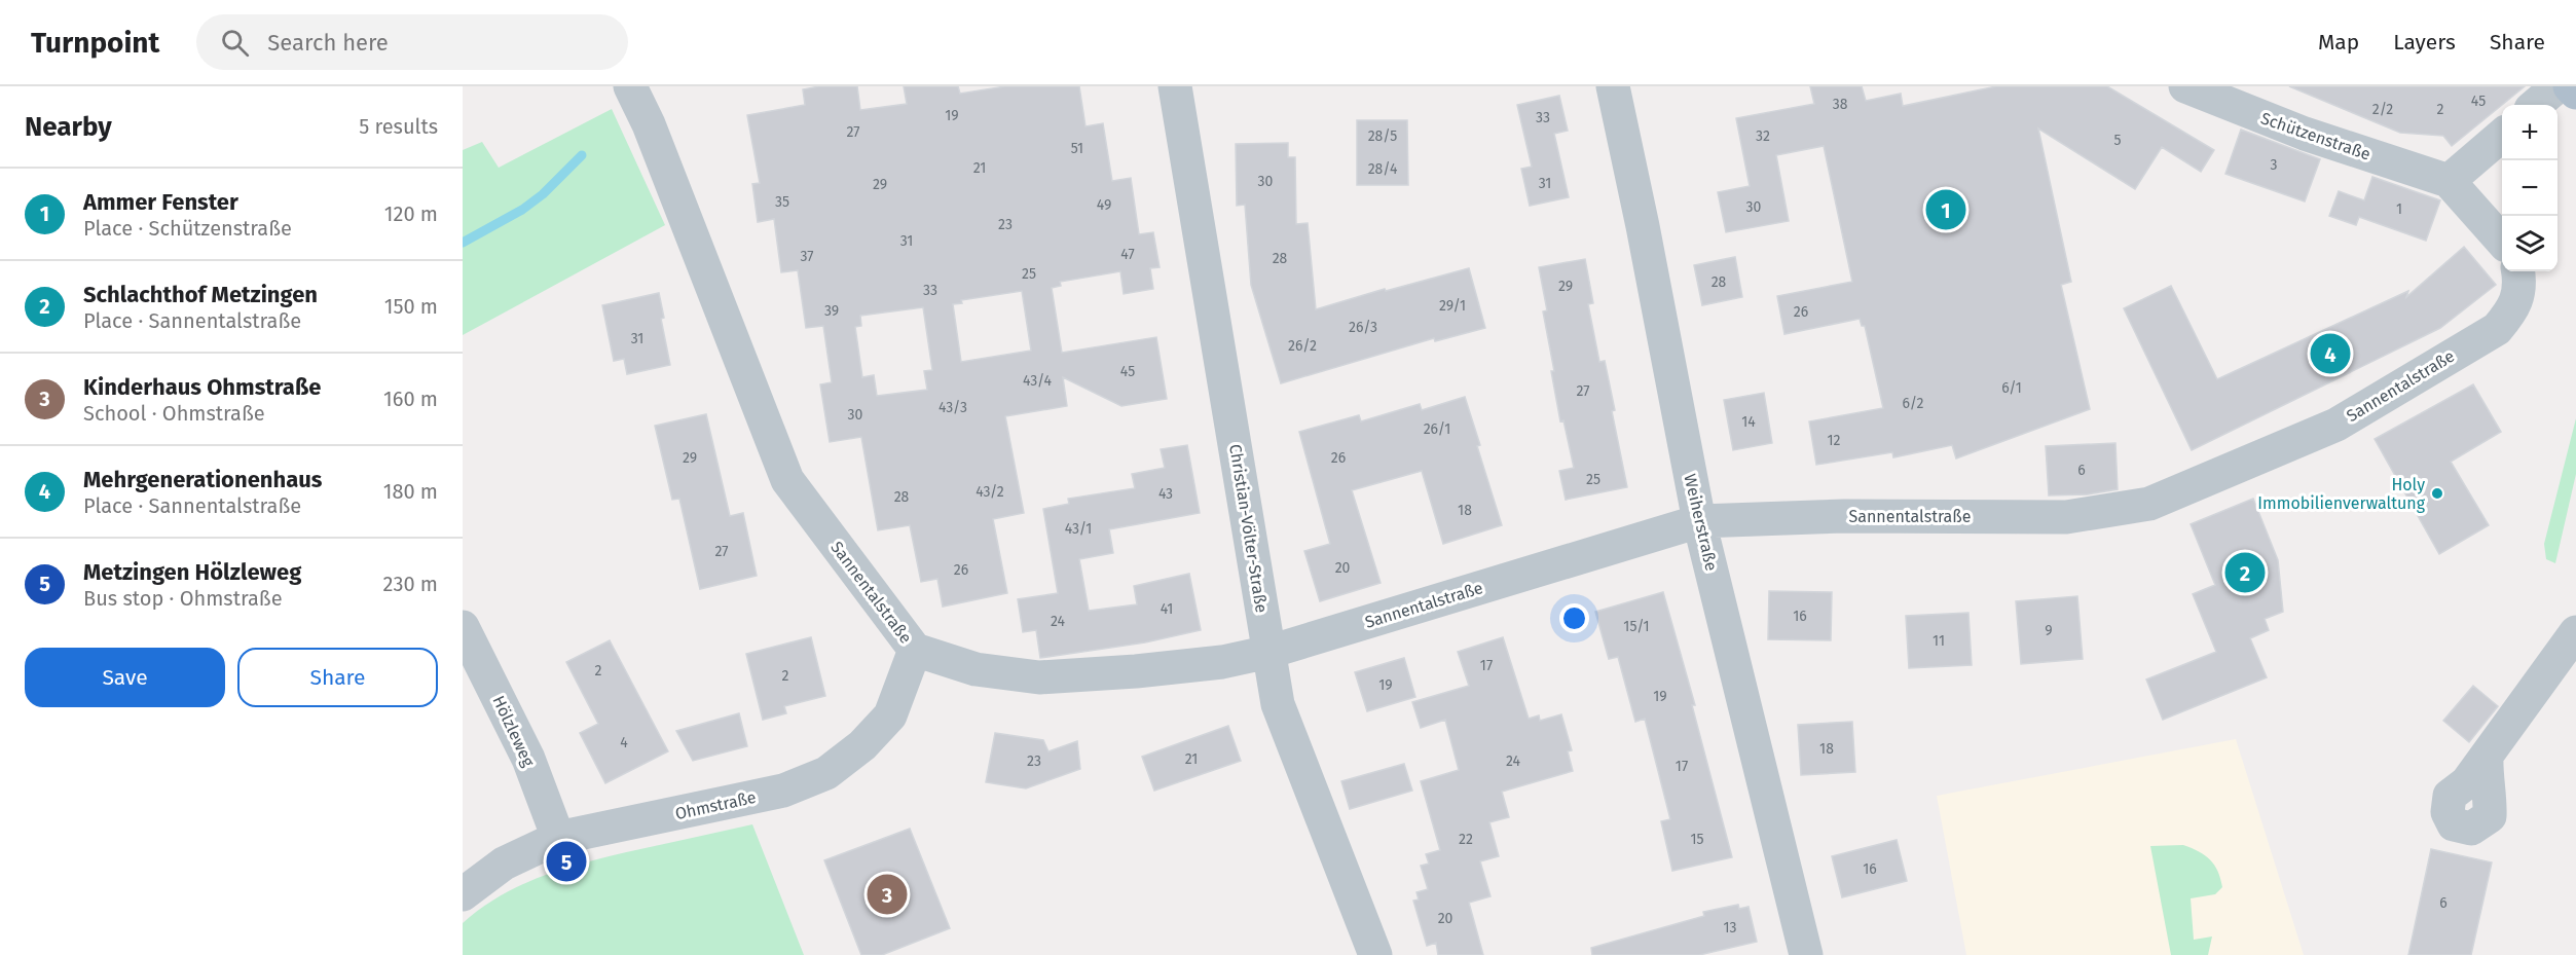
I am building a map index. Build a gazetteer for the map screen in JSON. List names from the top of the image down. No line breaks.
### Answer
{"streets":{"street":["Schützenstraße","Sannentalstraße","Weiherstraße","Christian-Völter-Straße","Hölzleweg","Ohmstraße"]},"crossings":[["Sannentalstraße","Weiherstraße"],["Sannentalstraße","Christian-Völter-Straße"],["Sannentalstraße","Ohmstraße"],["Hölzleweg","Ohmstraße"]],"places":["Holy Immobilienverwaltung"],"house_numbers":["45","38","2/2","2","19","33","27","28/5","32","5","51","3","21","28/4","30","31","29","35","49","30","1","23","31","47","37","28","25","28","29","33","29/1","39","26","26/3","31","26/2","45","43/4","6/1","27","6/2","43/3","30","14","26/1","12","29","26","6","25","43/2","43","28","18","43/1","27","20","26","41","16","24","15/1","9","11","17","2","2","19","19","4","18","21","23","24","17","22","15","16","6","20","13"],"page":{"header":"Turnpoint","search":"Search here","nav":["Map","Layers","Share"],"heading":["Nearby","5 results"],"map_buttons":["+","−"],"list":[{"mark":"1","name":"Ammer Fenster","note":"Place · Schützenstraße","value":"120 m"},{"mark":"2","name":"Schlachthof Metzingen","note":"Place · Sannentalstraße","value":"150 m"},{"mark":"3","name":"Kinderhaus Ohmstraße","note":"School · Ohmstraße","value":"160 m"},{"mark":"4","name":"Mehrgenerationenhaus","note":"Place · Sannentalstraße","value":"180 m"},{"mark":"5","name":"Metzingen Hölzleweg","note":"Bus stop · Ohmstraße","value":"230 m"}],"pins":["1","4","2","5","3"],"buttons":["Save","Share"]}}
